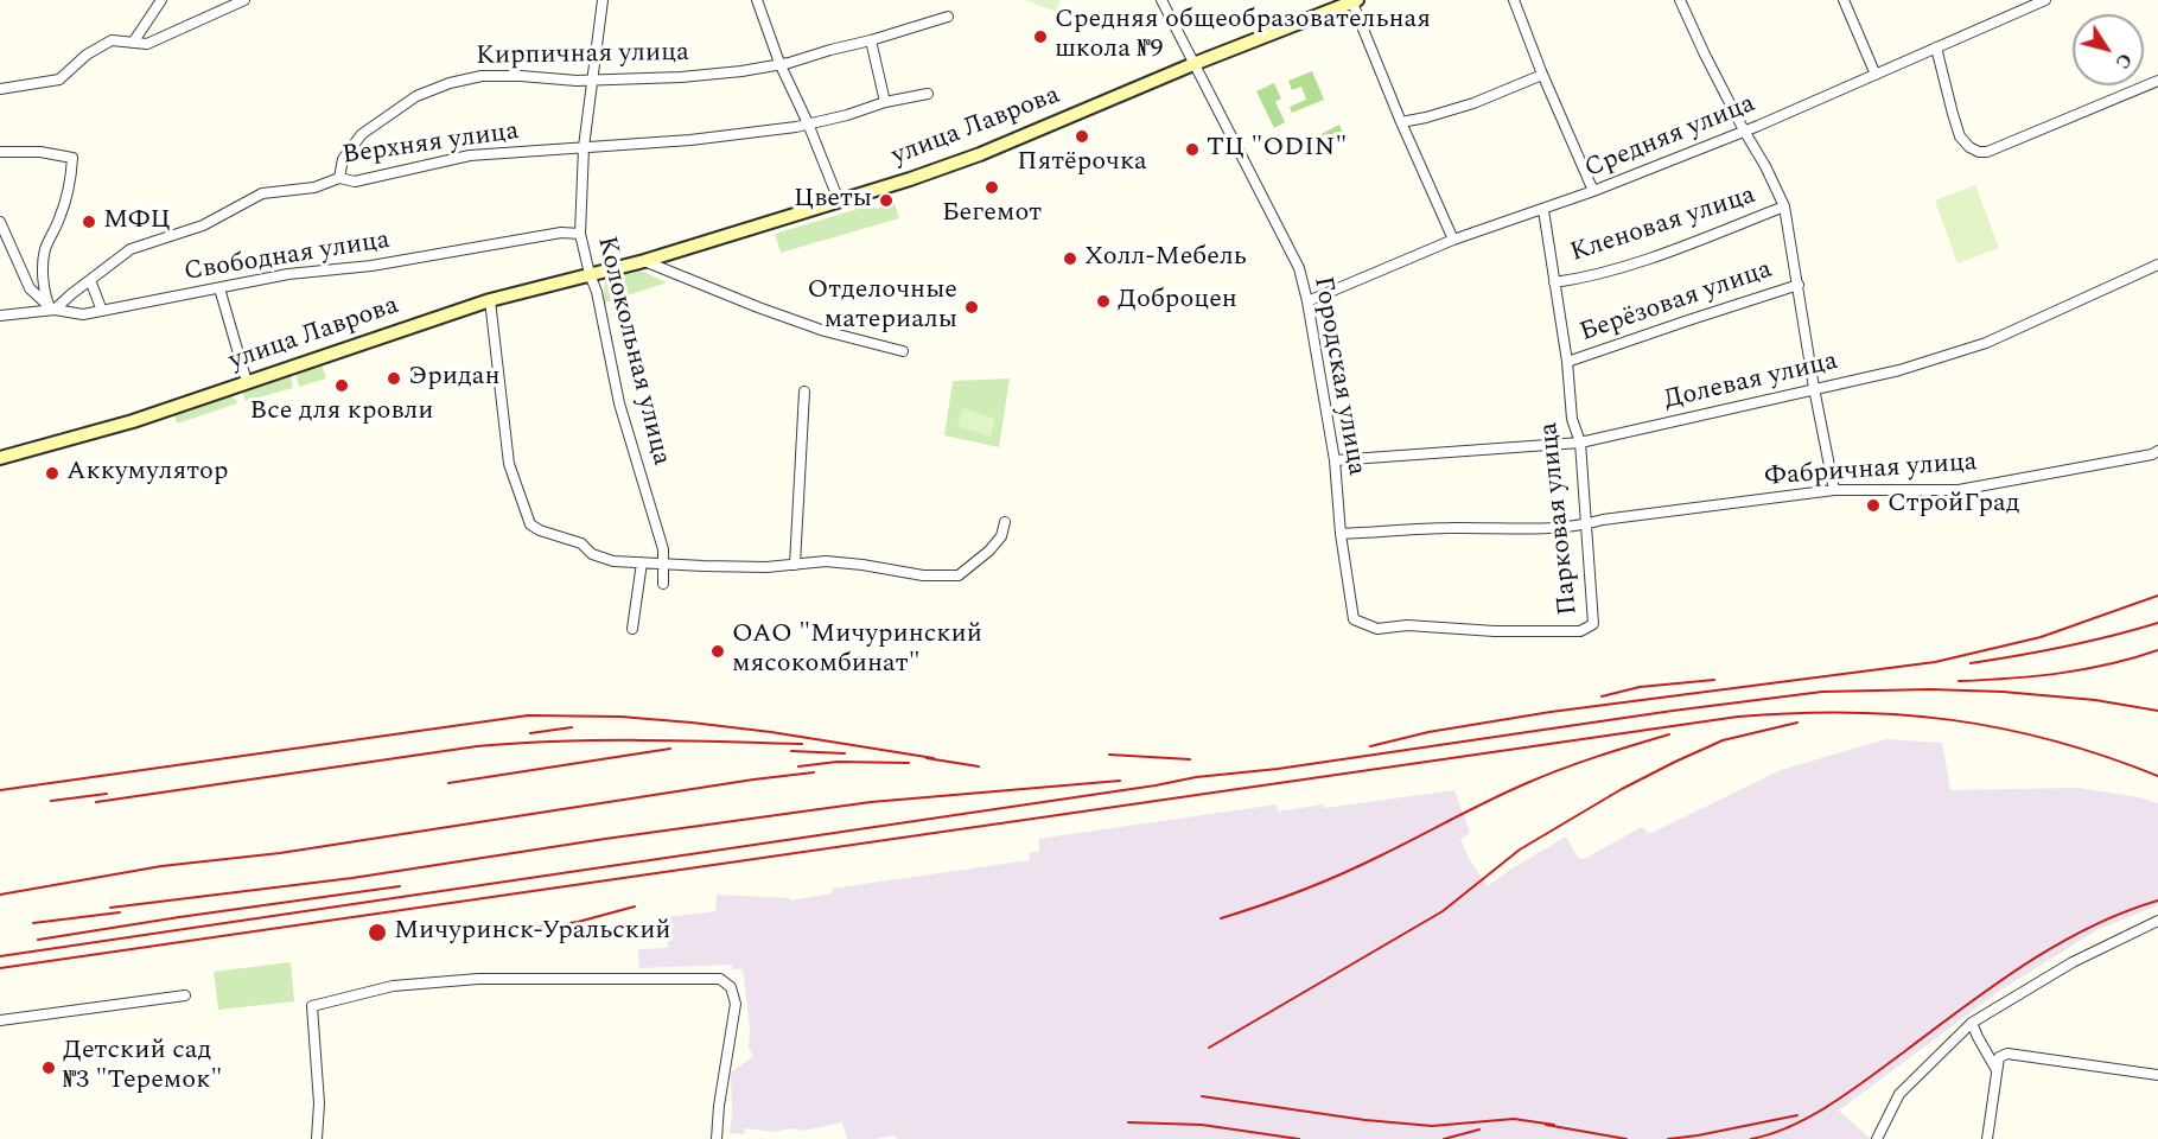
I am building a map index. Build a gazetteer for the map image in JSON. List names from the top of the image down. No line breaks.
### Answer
{"streets":{"main road":["улица Лаврова"],"street":["Кирпичная улица","Средняя улица","Верхняя улица","Кленовая улица","Свободная улица","Берёзовая улица","Колокольная улица","Городская улица","Долевая улица","Фабричная улица","Парковая улица"]},"crossings":[["Кирпичная улица","Верхняя улица"],["Кирпичная улица","Колокольная улица"],["улица Лаврова","Колокольная улица"],["улица Лаврова","Городская улица"],["Средняя улица","Городская улица"],["Средняя улица","Парковая улица"],["Верхняя улица","Свободная улица"],["Верхняя улица","Колокольная улица"],["Кленовая улица","Парковая улица"],["Свободная улица","Колокольная улица"],["Берёзовая улица","Парковая улица"],["Городская улица","Долевая улица"],["Городская улица","Фабричная улица"],["Городская улица","Парковая улица"],["Долевая улица","Парковая улица"],["Фабричная улица","Парковая улица"]],"places":["Средняя общеобразовательная школа №9","Пятёрочка","ТЦ \"ODIN\"","Бегемот","Цветы","МФЦ","Холл-Мебель","Доброцен","Отделочные материалы","Эридан","Все для кровли","Аккумулятор","СтройГрад","ОАО \"Мичуринский мясокомбинат\"","Мичуринск-Уральский","Детский сад №3 \"Теремок\""],"north":"bottom right"}
